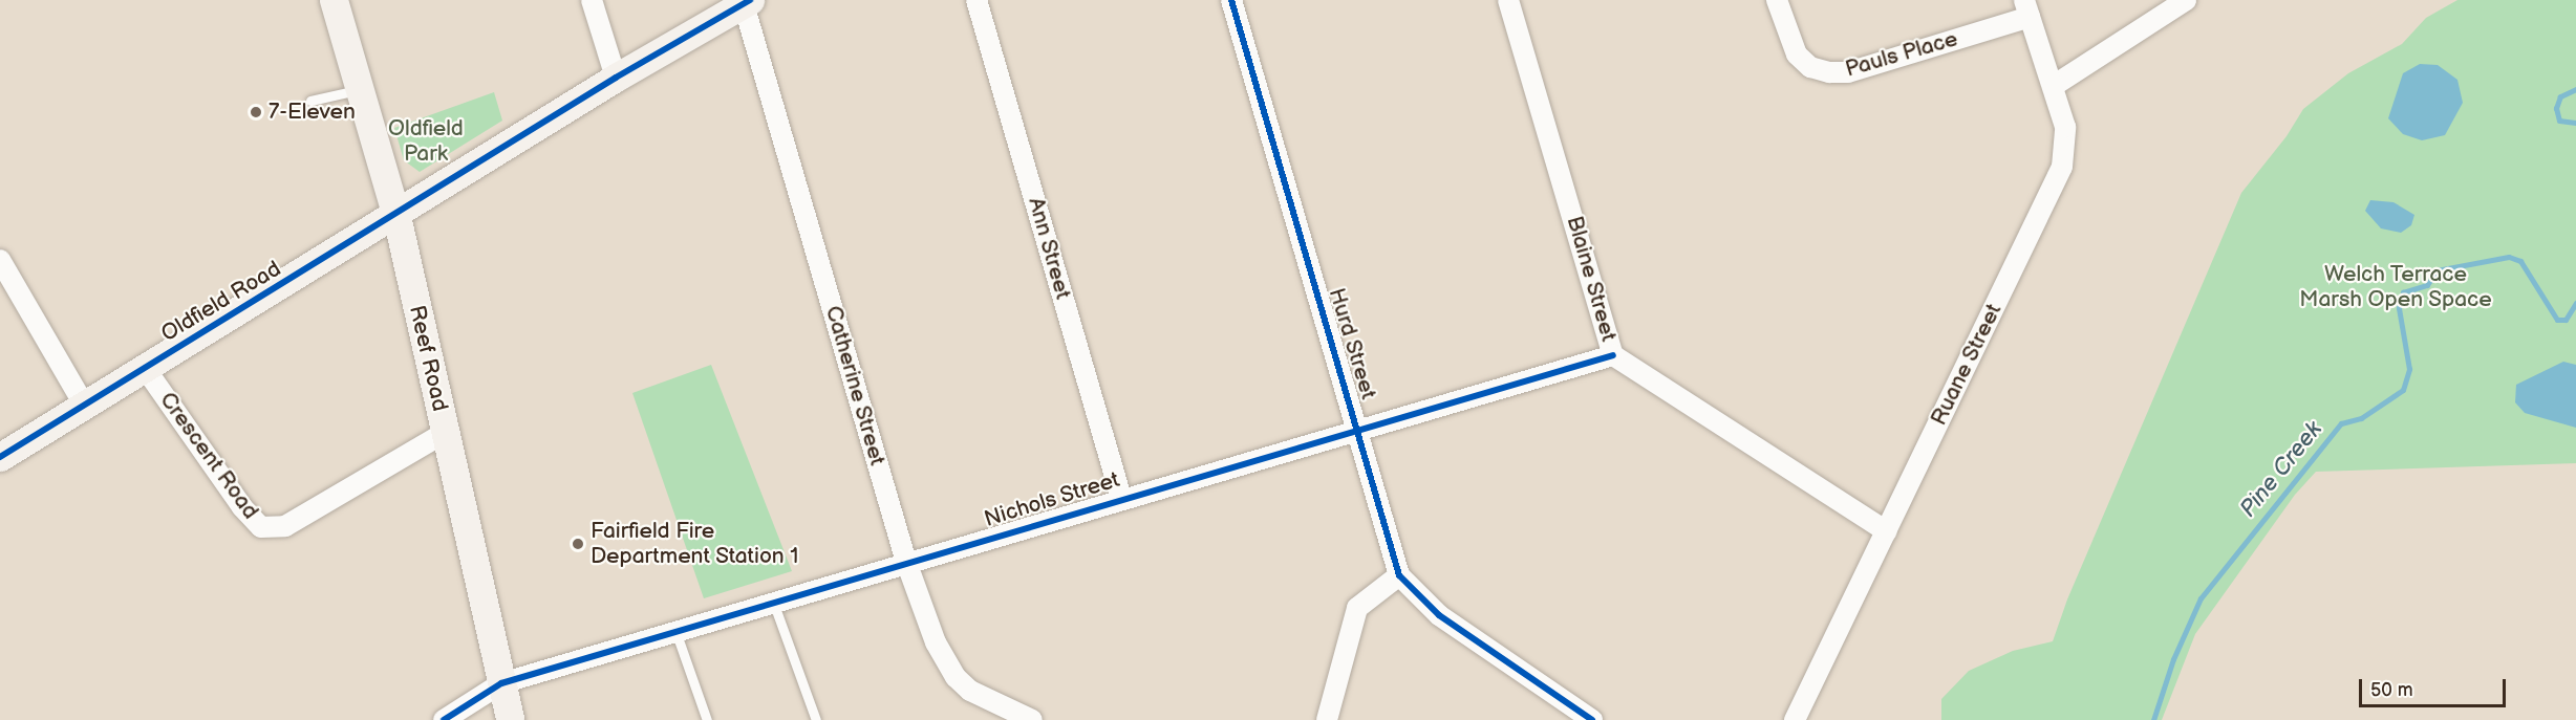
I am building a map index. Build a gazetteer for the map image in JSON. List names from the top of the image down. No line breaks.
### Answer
{"streets":{"street":["Pauls Place","Ann Street","Blaine Street","Oldfield Road","Hurd Street","Reef Road","Ruane Street","Catherine Street","Crescent Road","Nichols Street"]},"crossings":[["Pauls Place","Ruane Street"],["Ann Street","Nichols Street"],["Blaine Street","Ruane Street"],["Blaine Street","Nichols Street"],["Oldfield Road","Reef Road"],["Oldfield Road","Catherine Street"],["Oldfield Road","Crescent Road"],["Hurd Street","Nichols Street"],["Reef Road","Crescent Road"],["Reef Road","Nichols Street"],["Catherine Street","Nichols Street"]],"water":["Pine Creek"],"parks":["Oldfield Park","Welch Terrace Marsh Open Space"],"places":["7-Eleven","Fairfield Fire Department Station 1"],"scale_bar":"50 m"}
